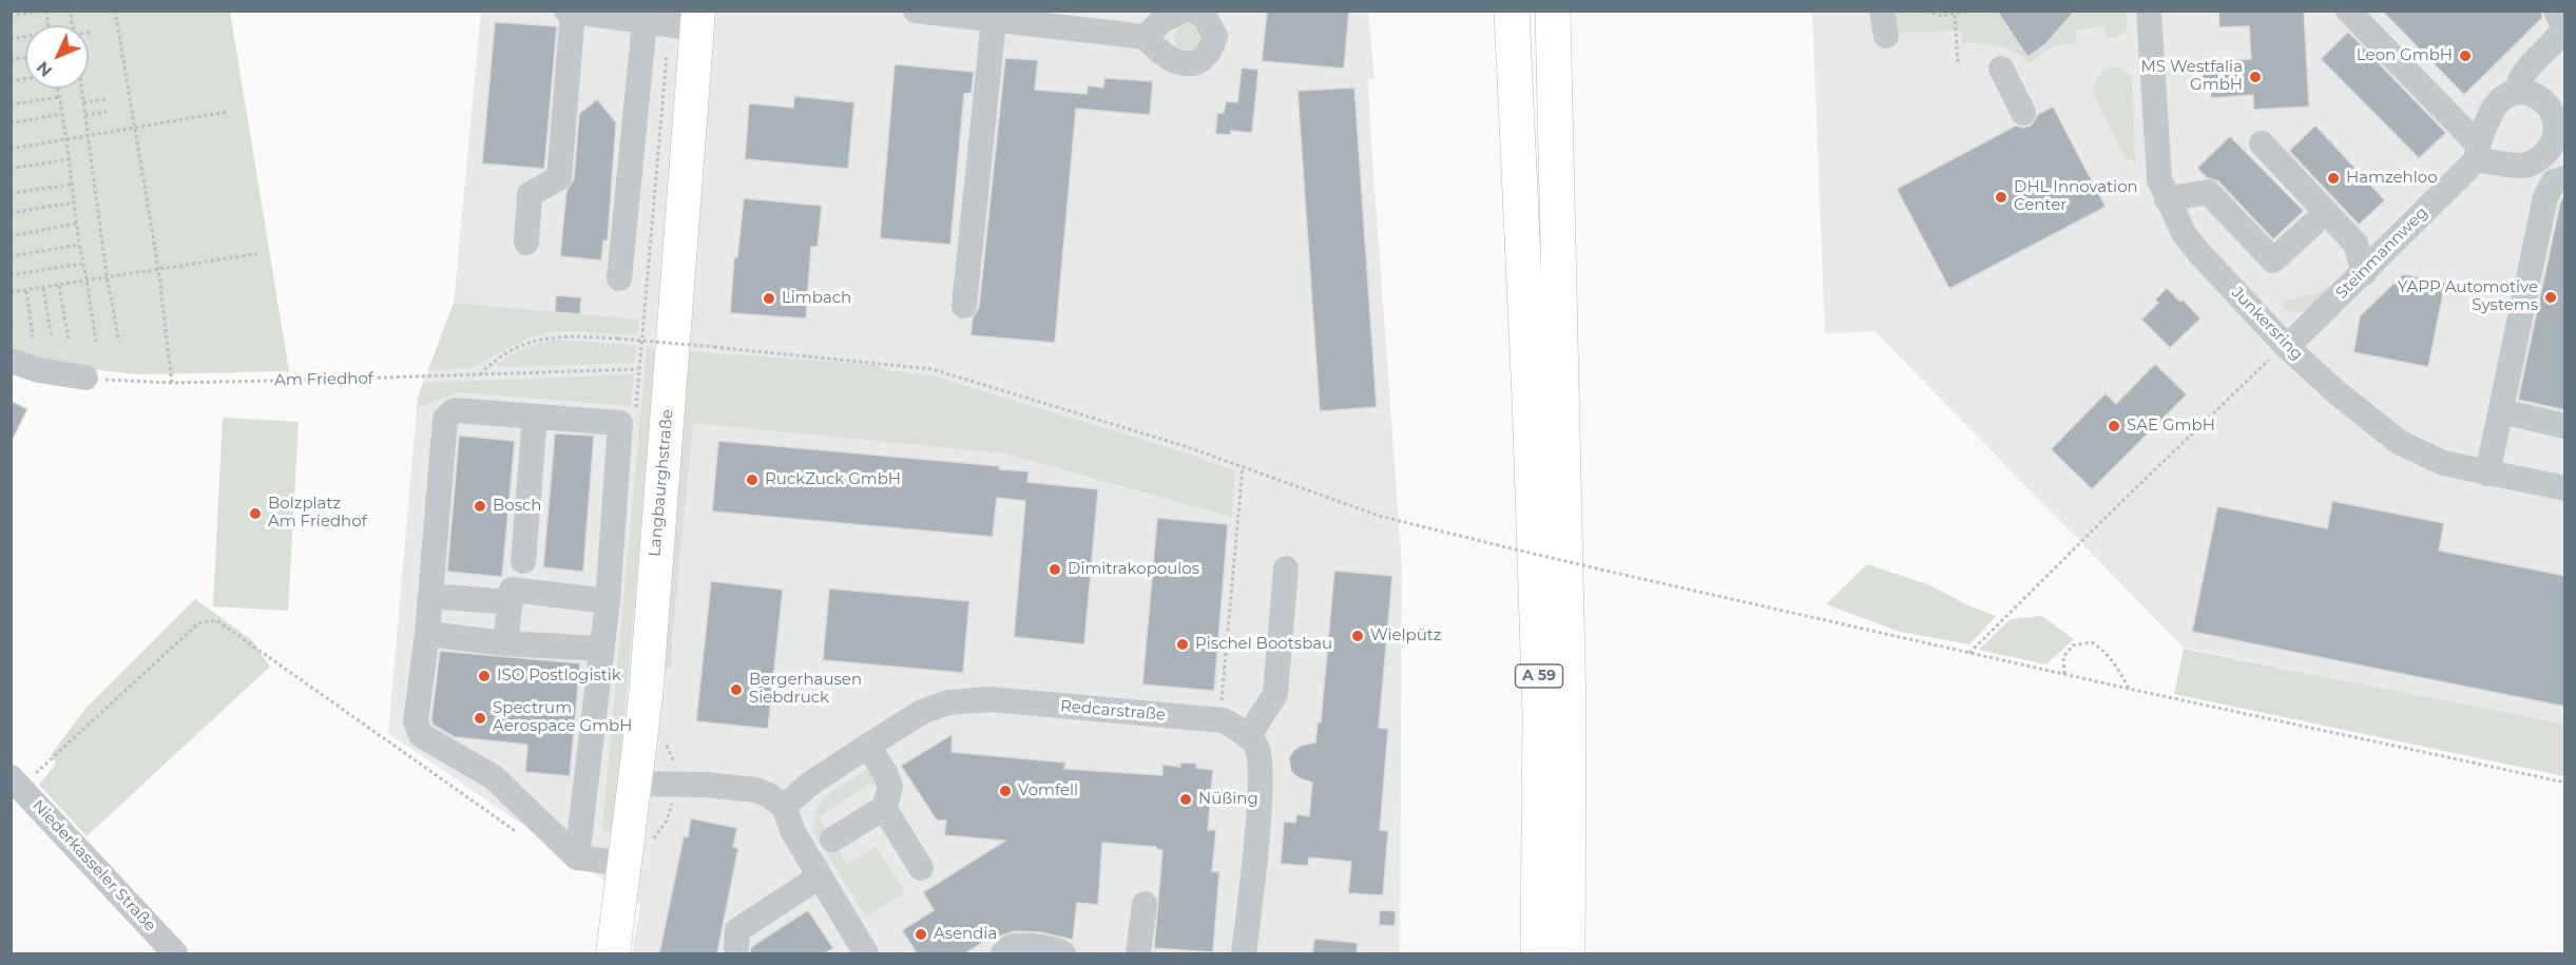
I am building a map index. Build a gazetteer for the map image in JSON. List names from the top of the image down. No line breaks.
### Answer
{"streets":{"highway":["A 59"],"main road":["Langbaurghstraße"],"street":["Steinmannweg","Junkersring","Redcarstraße","Niederkasseler Straße"],"path":["Am Friedhof"]},"crossings":[["Steinmannweg","Junkersring"],["Am Friedhof","Langbaurghstraße"]],"places":["Leon GmbH","MS Westfalia GmbH","Hamzehloo","DHL Innovation Center","YAPP Automotive Systems","Limbach","SAE GmbH","RuckZuck GmbH","Bosch","Bolzplatz Am Friedhof","Dimitrakopoulos","Wielpütz","Pischel Bootsbau","ISO Postlogistik","Bergerhausen Siebdruck","Spectrum Aerospace GmbH","Vomfell","Nüßing","Asendia"],"north":"bottom left"}
